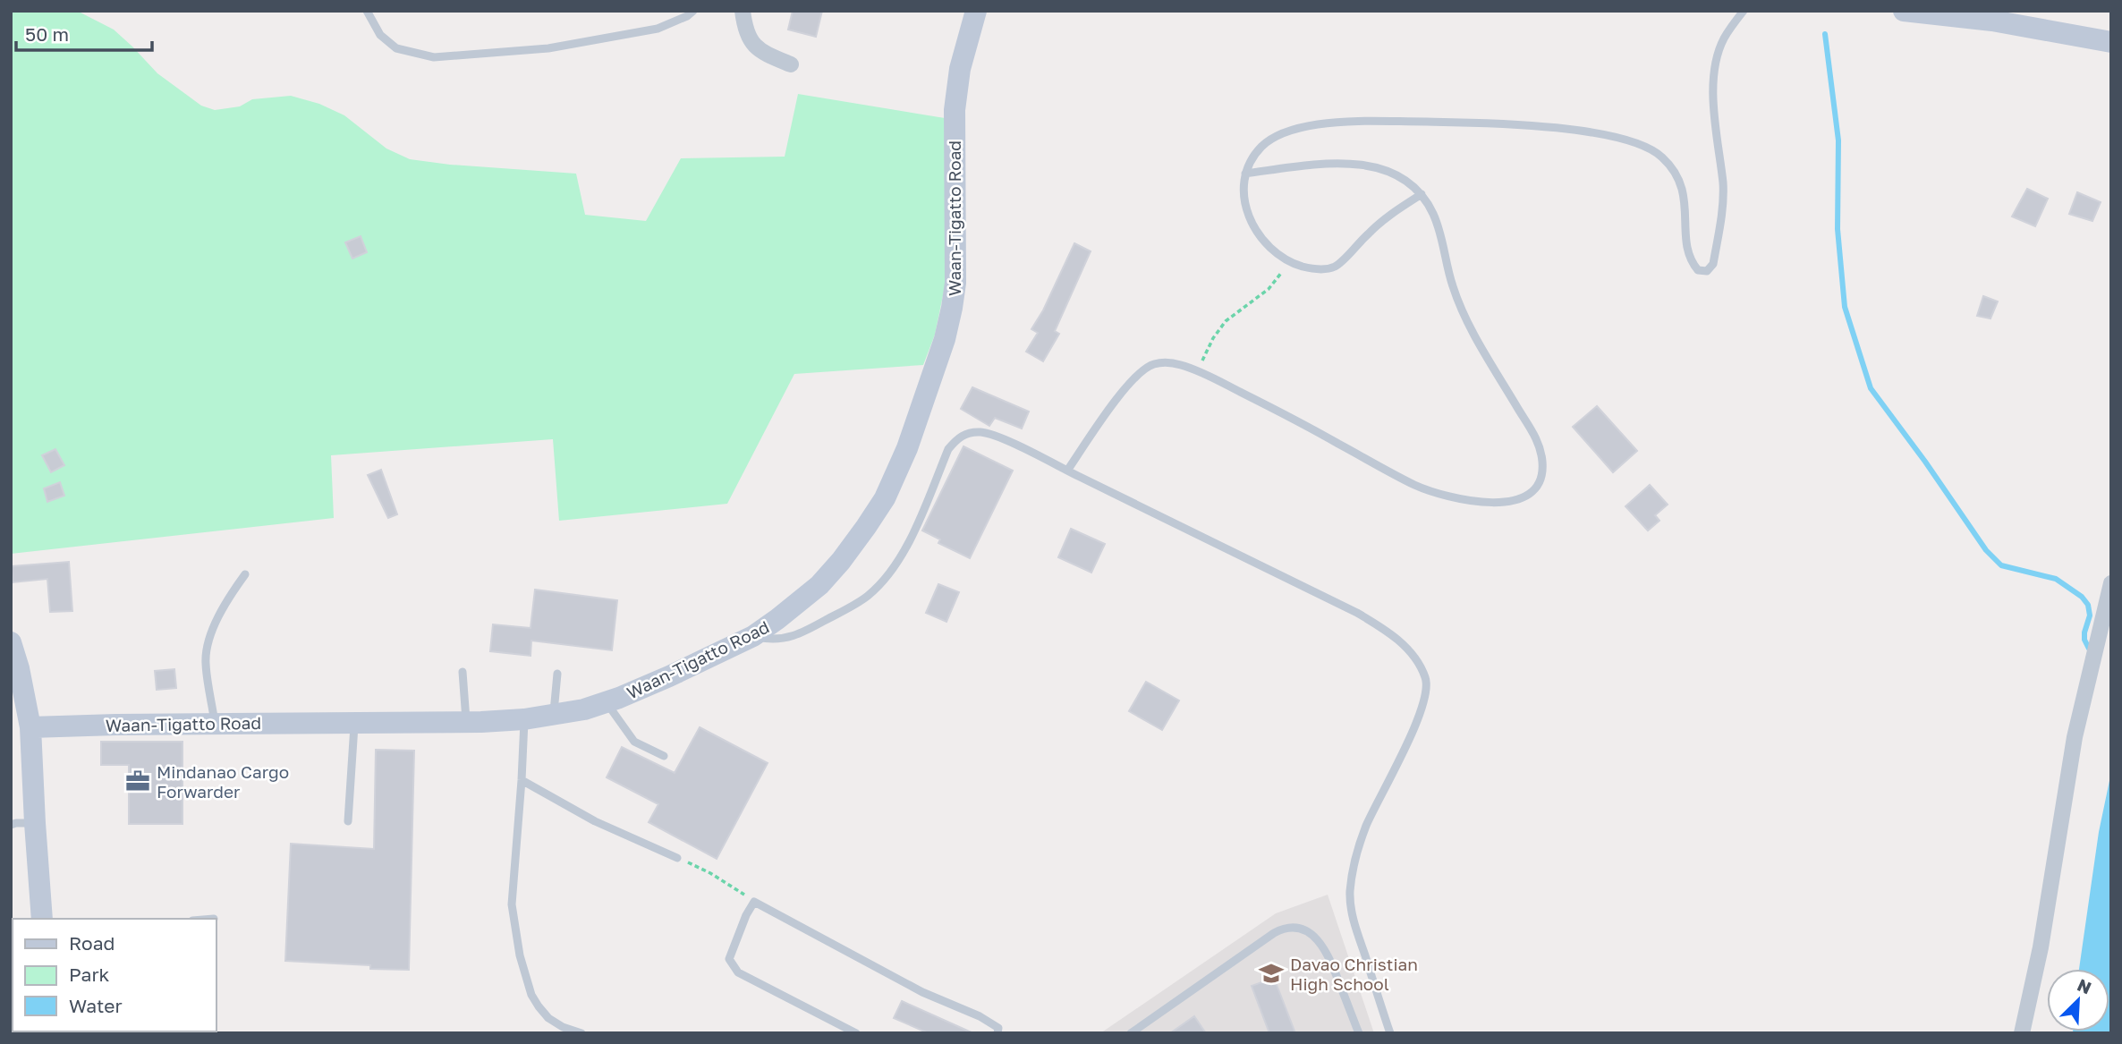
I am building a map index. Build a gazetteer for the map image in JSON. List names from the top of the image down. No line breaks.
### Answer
{"streets":{"street":["Waan-Tigatto Road"]},"places":{"office":["Mindanao Cargo Forwarder"],"school or university":["Davao Christian High School"]},"legend":["Road","Park","Water"],"scale_bar":"50 m","north":"top right"}
